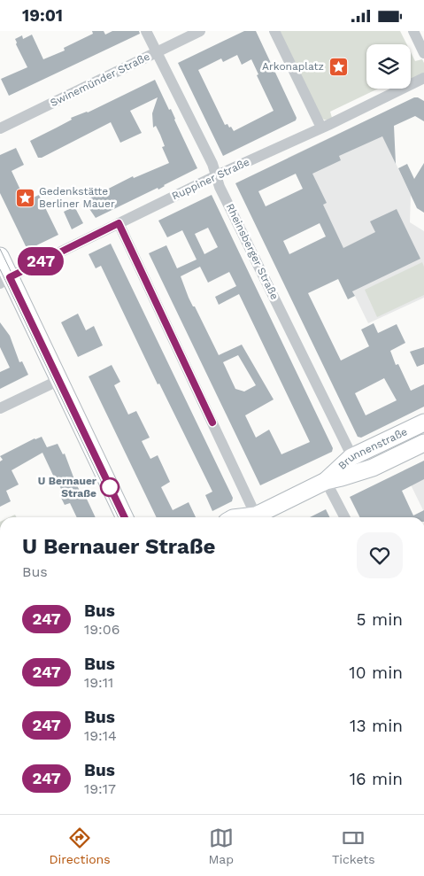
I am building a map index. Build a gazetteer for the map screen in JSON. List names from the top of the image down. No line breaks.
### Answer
{"streets":{"main road":["Brunnenstraße"],"street":["Swinemünder Straße","Ruppiner Straße","Rheinsberger Straße"]},"crossings":[["Swinemünder Straße","Rheinsberger Straße"],["Ruppiner Straße","Rheinsberger Straße"],["Rheinsberger Straße","Brunnenstraße"]],"places":{"place":["Arkonaplatz","Gedenkstätte Berliner Mauer"],"other":["U Bernauer Straße"]},"lines":["bus line 247"],"page":{"status":"19:01","on_map":"247","heading":["U Bernauer Straße","Bus"],"list":[{"mark":"247","name":"Bus","note":"19:06","value":"5 min"},{"mark":"247","name":"Bus","note":"19:11","value":"10 min"},{"mark":"247","name":"Bus","note":"19:14","value":"13 min"},{"mark":"247","name":"Bus","note":"19:17","value":"16 min"}],"tabs":["Directions","Map","Tickets"]}}
